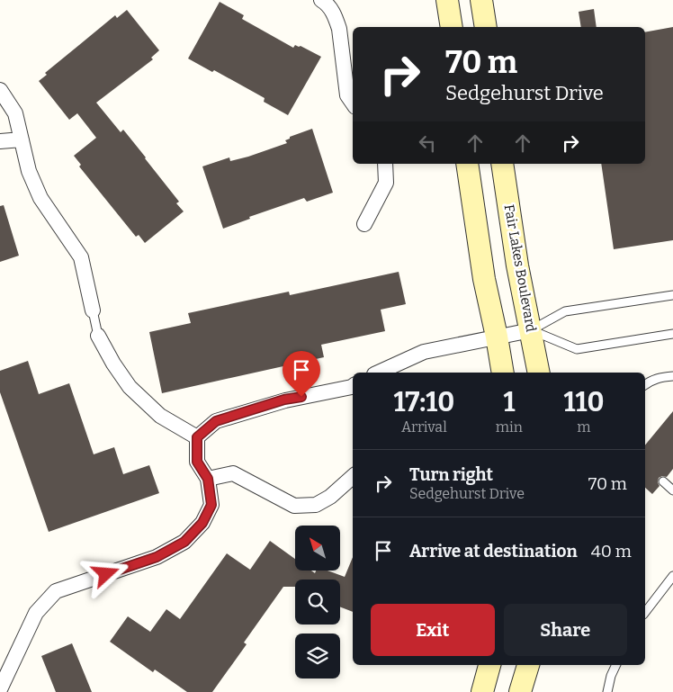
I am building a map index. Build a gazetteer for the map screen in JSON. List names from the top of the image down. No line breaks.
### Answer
{"streets":{"street":["Fair Lakes Boulevard"]},"north":"top left","page":{"turn":["70 m","Sedgehurst Drive"],"eta":["17:10","Arrival","1","min","110","m"],"list":[{"name":"Turn right","note":"Sedgehurst Drive","value":"70 m"},{"name":"Arrive at destination","value":"40 m"}],"buttons":["Exit","Share"]}}
